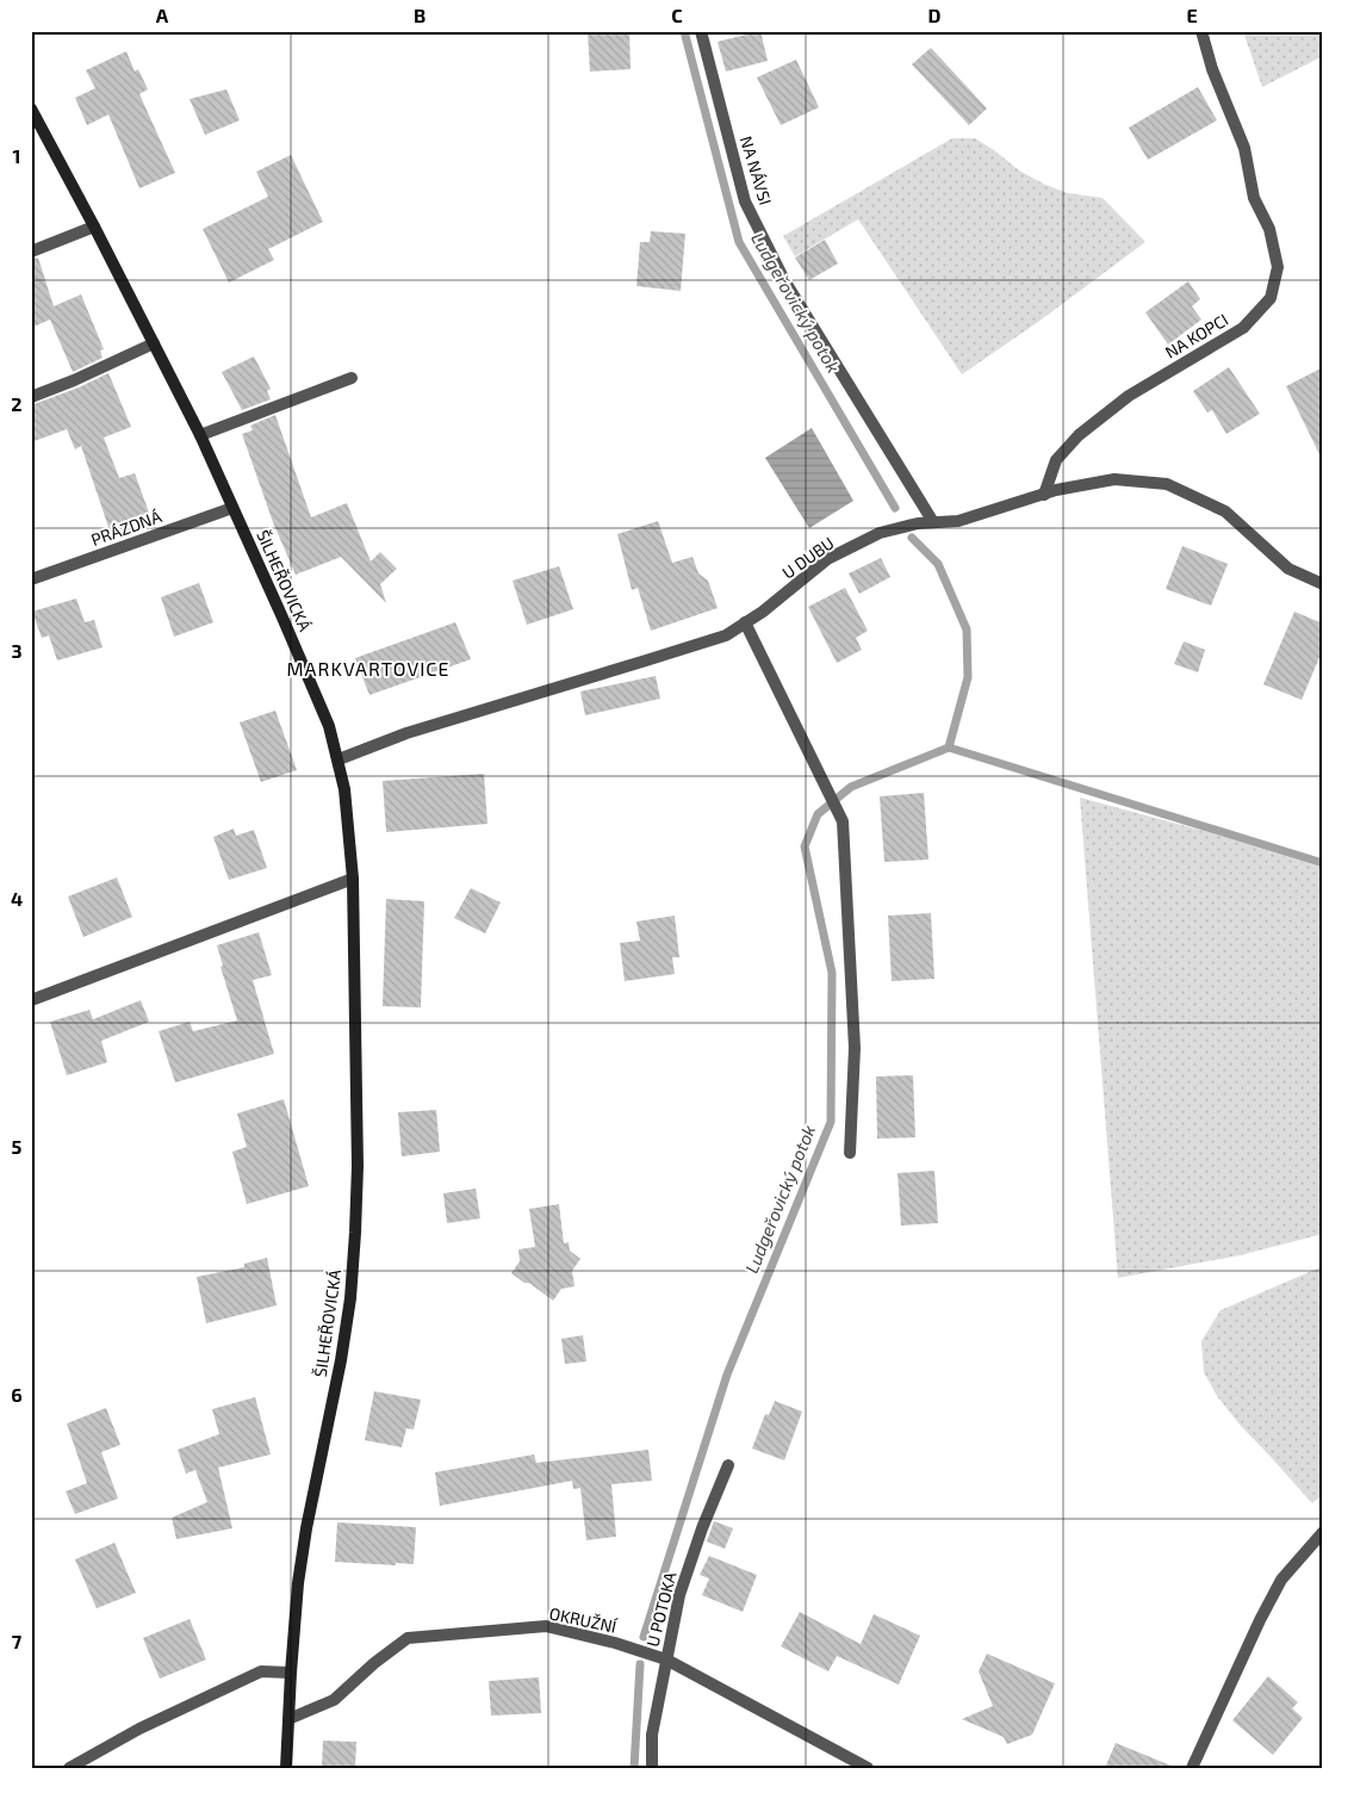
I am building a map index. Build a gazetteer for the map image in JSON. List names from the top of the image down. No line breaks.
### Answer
{"streets":{"street":["NA NÁVSI","NA KOPCI","PRÁZDNÁ","U DUBU","ŠILHEŘOVICKÁ","U POTOKA","OKRUŽNÍ"]},"crossings":[["NA NÁVSI","U DUBU"],["NA KOPCI","U DUBU"],["PRÁZDNÁ","ŠILHEŘOVICKÁ"],["U DUBU","ŠILHEŘOVICKÁ"],["ŠILHEŘOVICKÁ","OKRUŽNÍ"],["U POTOKA","OKRUŽNÍ"]],"districts":["MARKVARTOVICE"],"water":["Ludgeřovický potok"],"grid":{"columns":["A","B","C","D","E"],"rows":["1","2","3","4","5","6","7"]}}
